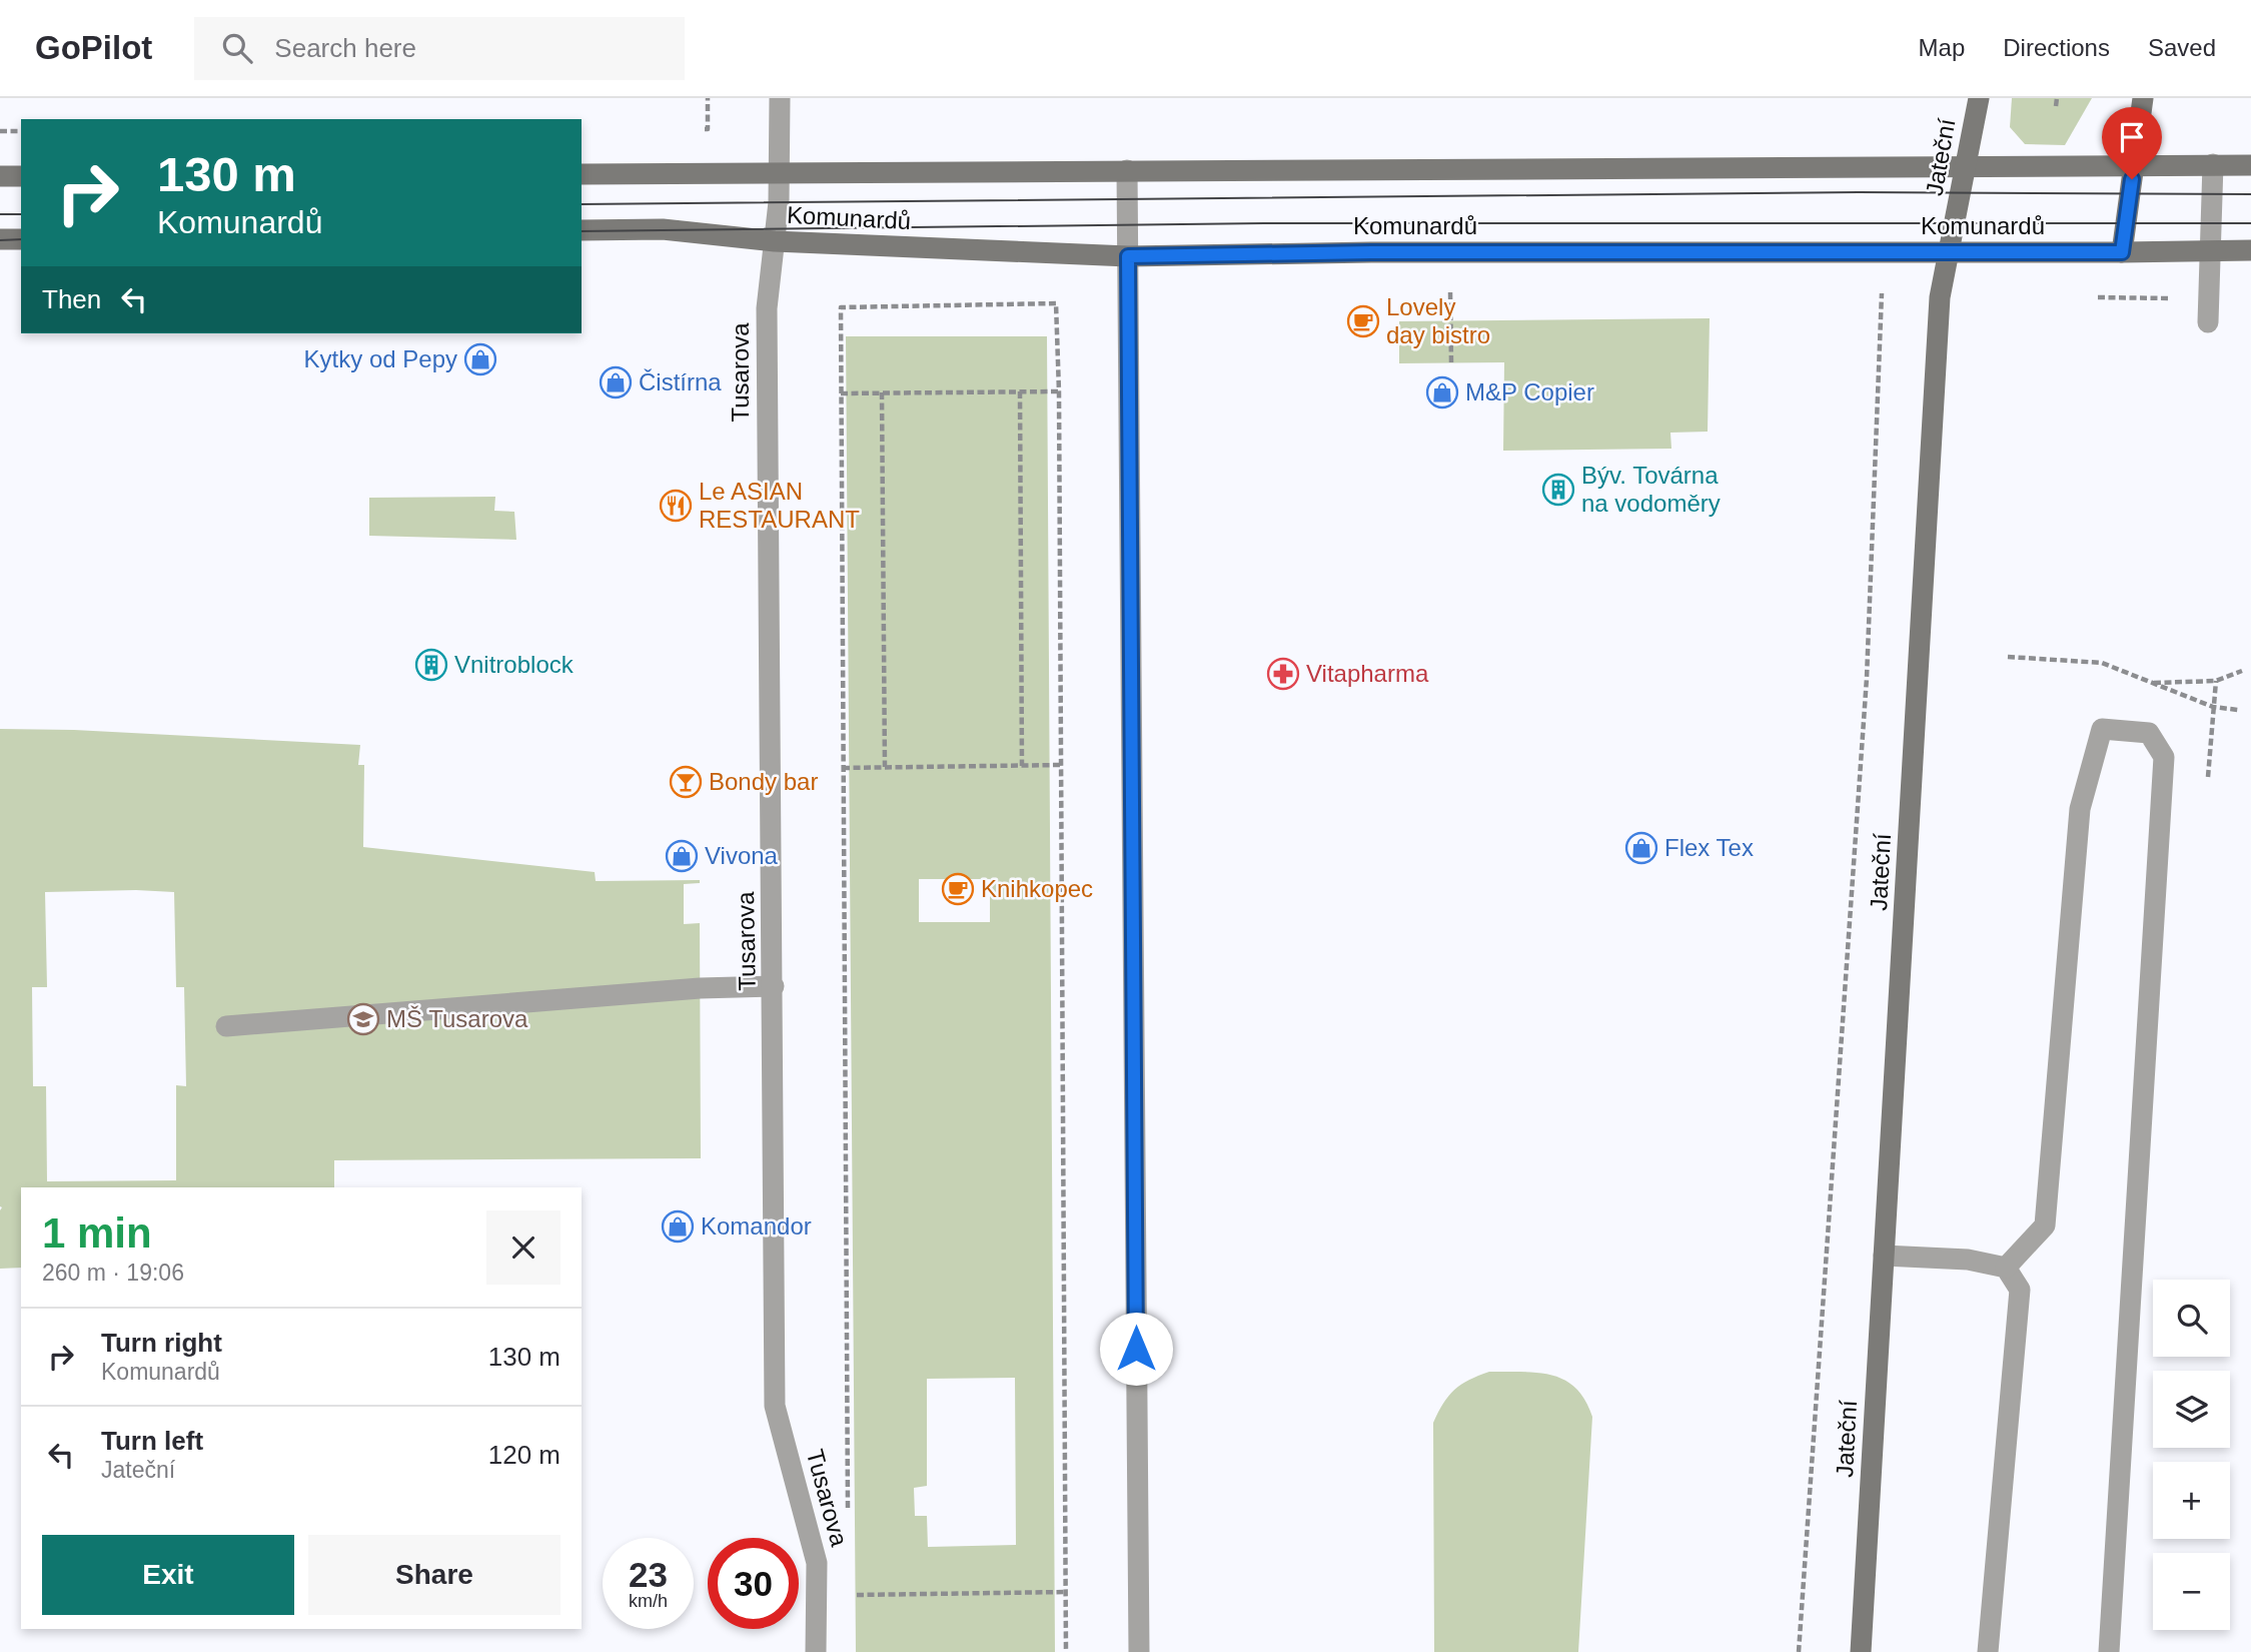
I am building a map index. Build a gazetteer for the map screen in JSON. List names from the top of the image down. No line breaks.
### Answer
{"streets":{"street":["Jateční","Komunardů","Tusarova"]},"crossings":[["Jateční","Komunardů"],["Komunardů","Tusarova"]],"places":{"cafe":["Lovely day bistro","Knihkopec"],"shop":["Kytky od Pepy","Čistírna","M&P Copier","Flex Tex","Vivona","Komandor"],"building":["Býv. Továrna na vodoměry","Vnitroblock"],"restaurant":["Le ASIAN RESTAURANT"],"pharmacy":["Vitapharma"],"bar":["Bondy bar"],"school or university":["MŠ Tusarova"]},"page":{"header":"GoPilot","search":"Search here","nav":["Map","Directions","Saved"],"turn":["130 m","Komunardů"],"then":"Then","heading":["1 min","260 m · 19:06"],"map_buttons":["+","−"],"list":[{"name":"Turn right","note":"Komunardů","value":"130 m"},{"name":"Turn left","note":"Jateční","value":"120 m"}],"buttons":["Exit","Share"],"speed":"23 km/h","limit":"30"}}
